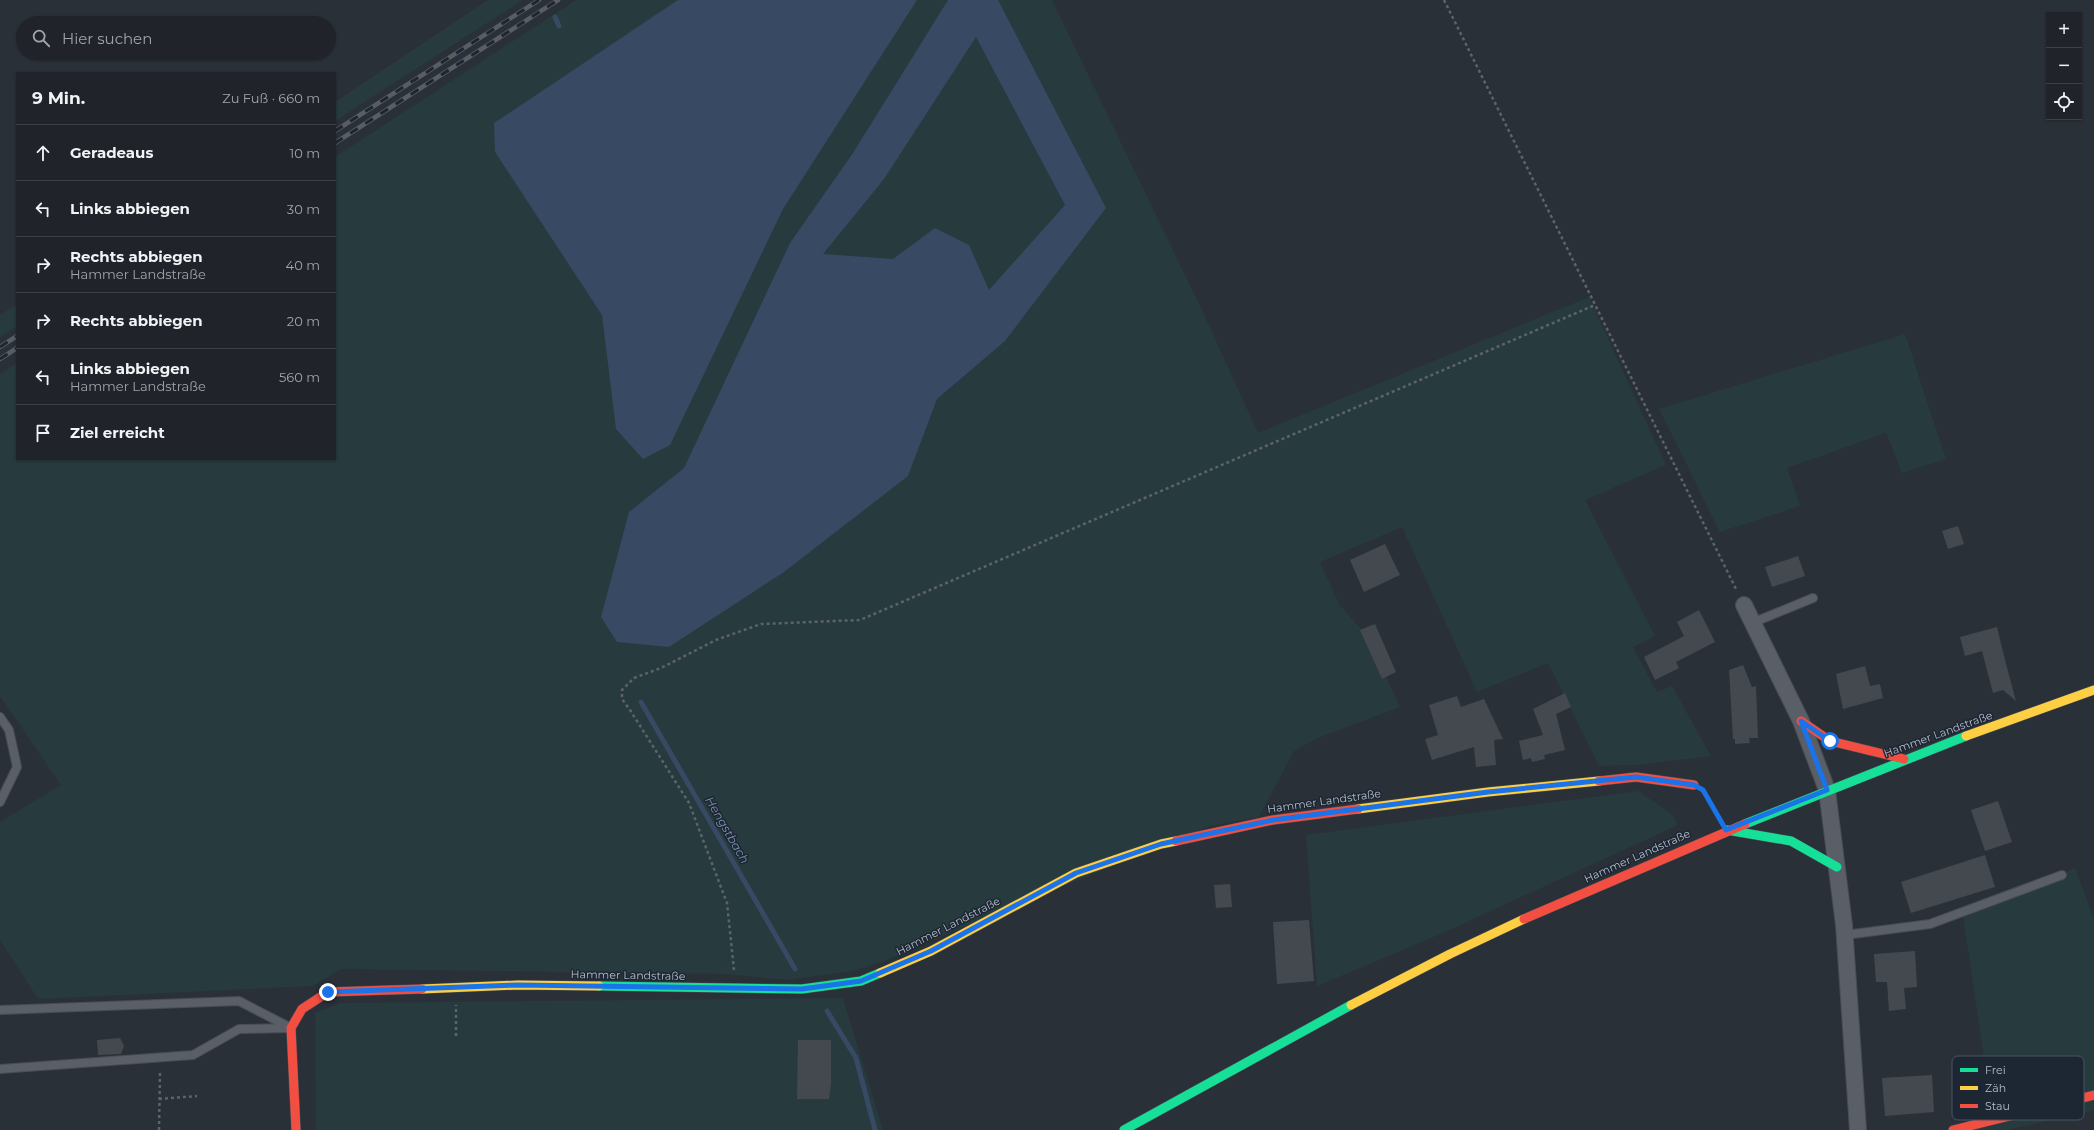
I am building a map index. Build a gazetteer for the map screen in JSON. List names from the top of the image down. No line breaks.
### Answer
{"streets":{"street":["Hammer Landstraße"]},"water":["Hengstbach"],"legend":["Frei","Zäh","Stau"],"page":{"map_buttons":["+","−"],"search":"Hier suchen","heading":["9 Min.","Zu Fuß · 660 m"],"list":[["Geradeaus","10 m"],["Links abbiegen","30 m"],["Rechts abbiegen","Hammer Landstraße","40 m"],["Rechts abbiegen","20 m"],["Links abbiegen","Hammer Landstraße","560 m"],"Ziel erreicht"]}}
